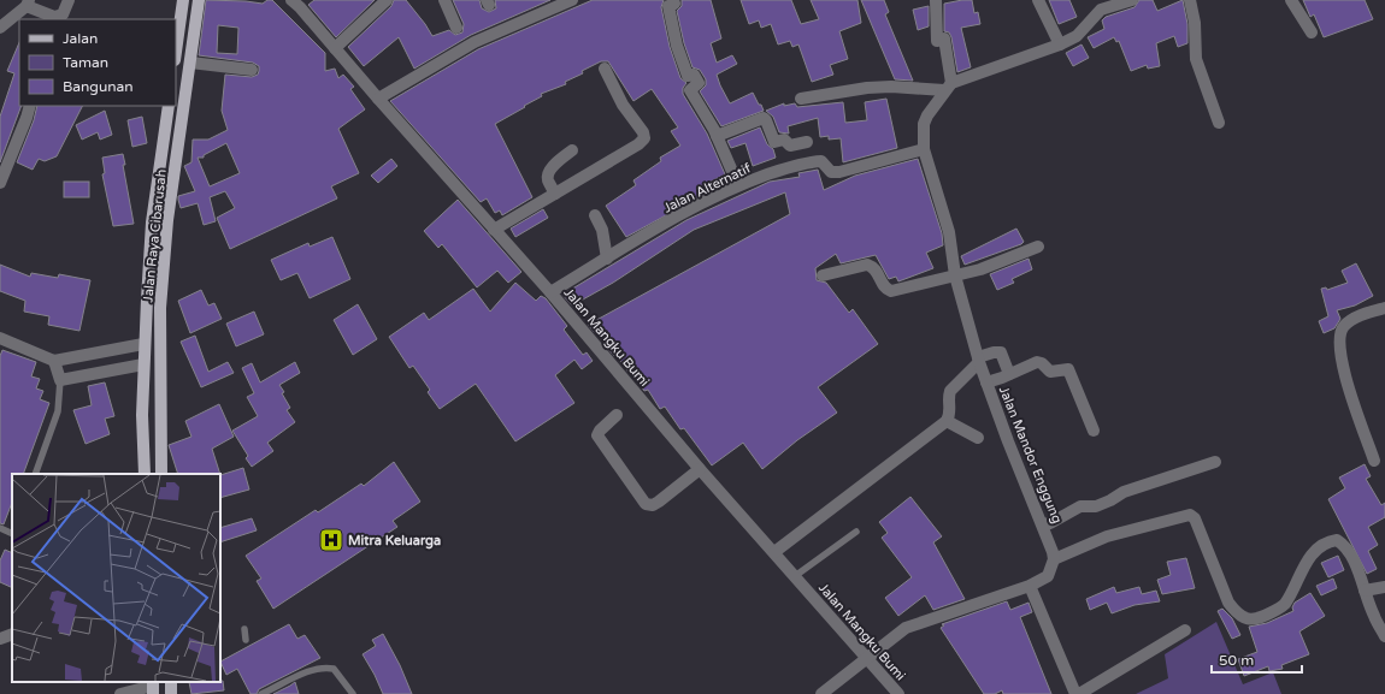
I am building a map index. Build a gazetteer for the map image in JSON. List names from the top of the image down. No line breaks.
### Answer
{"streets":{"main road":["Jalan Raya Cibarusah"],"street":["Jalan Alternatif","Jalan Mangku Bumi","Jalan Mandor Enggung"]},"crossings":[["Jalan Alternatif","Jalan Mangku Bumi"],["Jalan Alternatif","Jalan Mandor Enggung"]],"places":{"hospital":["Mitra Keluarga"]},"legend":["Jalan","Taman","Bangunan"],"scale_bar":"50 m"}
